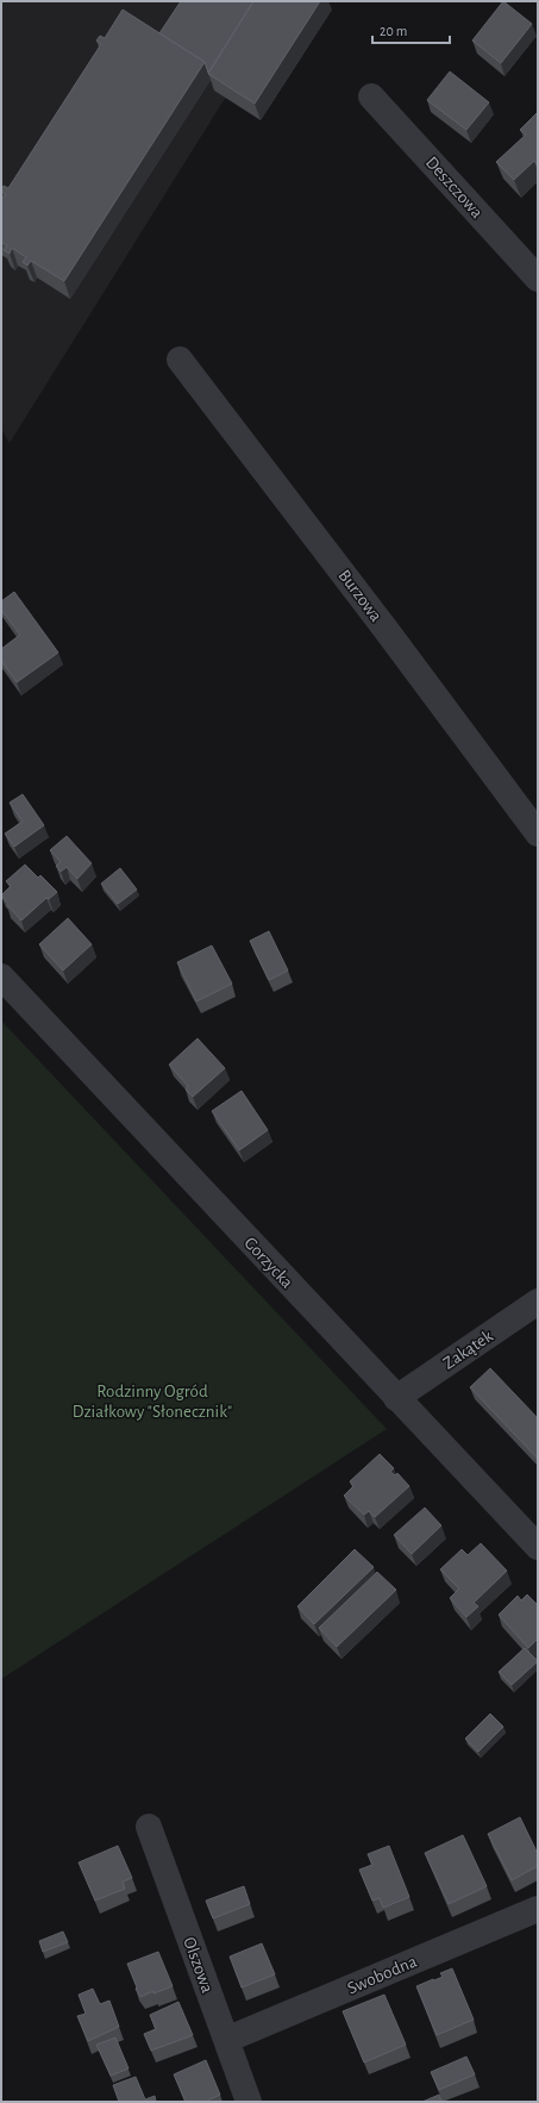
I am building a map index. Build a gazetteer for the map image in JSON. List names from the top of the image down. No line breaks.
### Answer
{"streets":{"street":["Deszczowa","Burzowa","Gorzycka","Zakątek","Olszowa","Swobodna"]},"crossings":[["Gorzycka","Zakątek"],["Olszowa","Swobodna"]],"parks":["Rodzinny Ogród Działkowy \"Słonecznik\""],"scale_bar":"20 m"}
